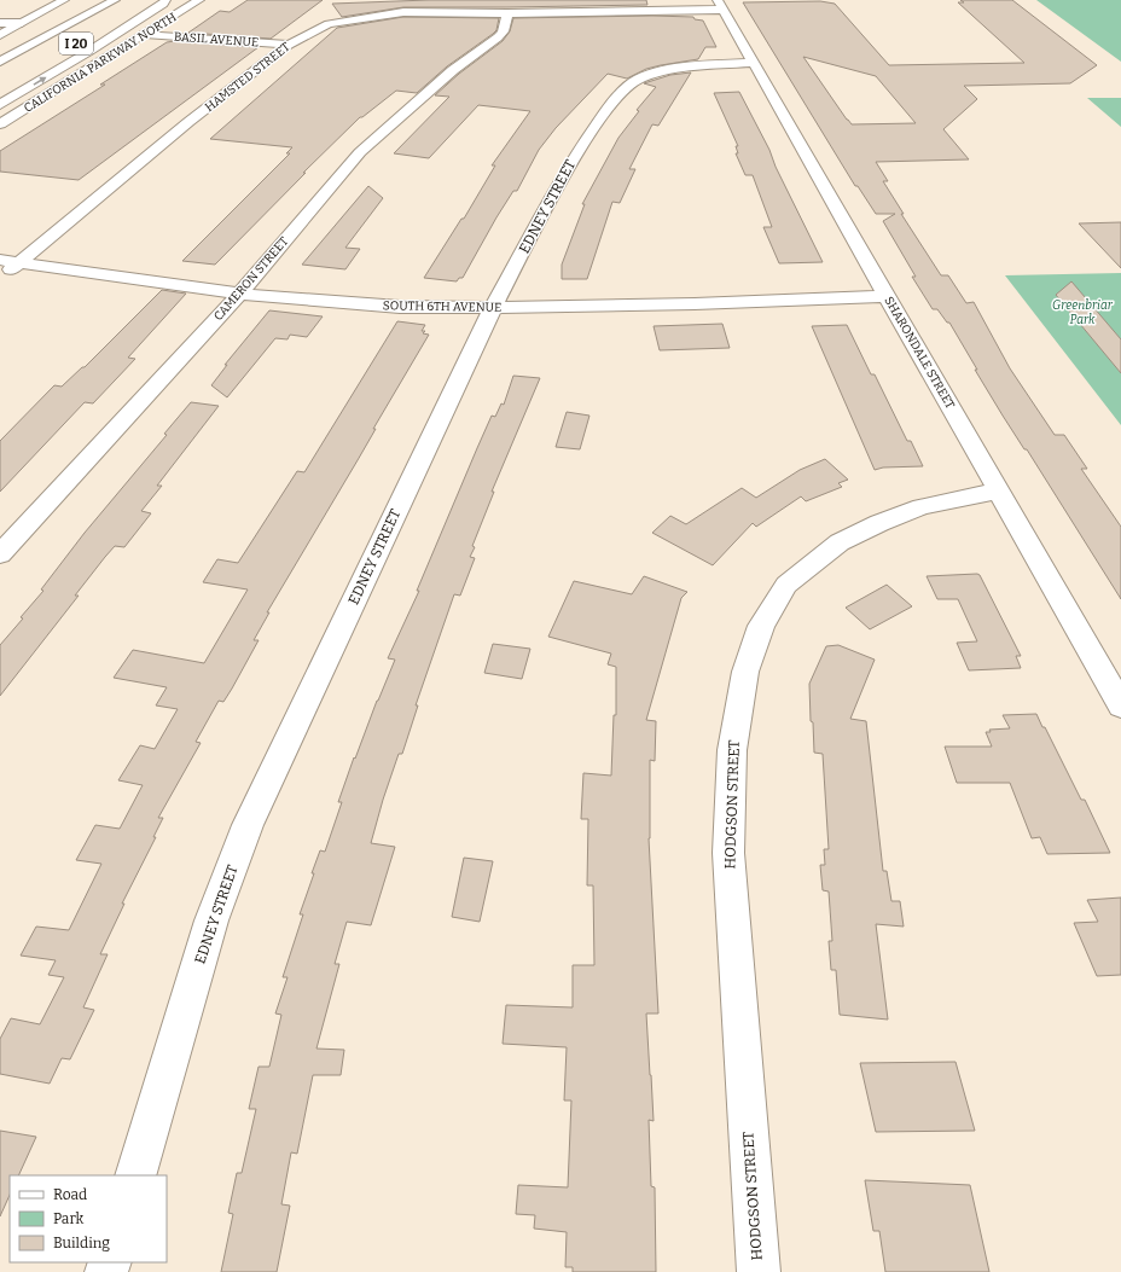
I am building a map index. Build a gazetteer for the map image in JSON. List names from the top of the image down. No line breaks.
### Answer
{"streets":{"main road":["BASIL AVENUE","I 20","CALIFORNIA PARKWAY NORTH","HAMSTED STREET","EDNEY STREET","CAMERON STREET","SOUTH 6TH AVENUE","SHARONDALE STREET","HODGSON STREET"]},"crossings":[["BASIL AVENUE","CALIFORNIA PARKWAY NORTH"],["BASIL AVENUE","HAMSTED STREET"],["HAMSTED STREET","CAMERON STREET"],["HAMSTED STREET","SOUTH 6TH AVENUE"],["HAMSTED STREET","SHARONDALE STREET"],["EDNEY STREET","SOUTH 6TH AVENUE"],["EDNEY STREET","SHARONDALE STREET"],["CAMERON STREET","SOUTH 6TH AVENUE"],["SOUTH 6TH AVENUE","SHARONDALE STREET"],["SHARONDALE STREET","HODGSON STREET"]],"parks":["Greenbriar Park"],"legend":["Road","Park","Building"]}
